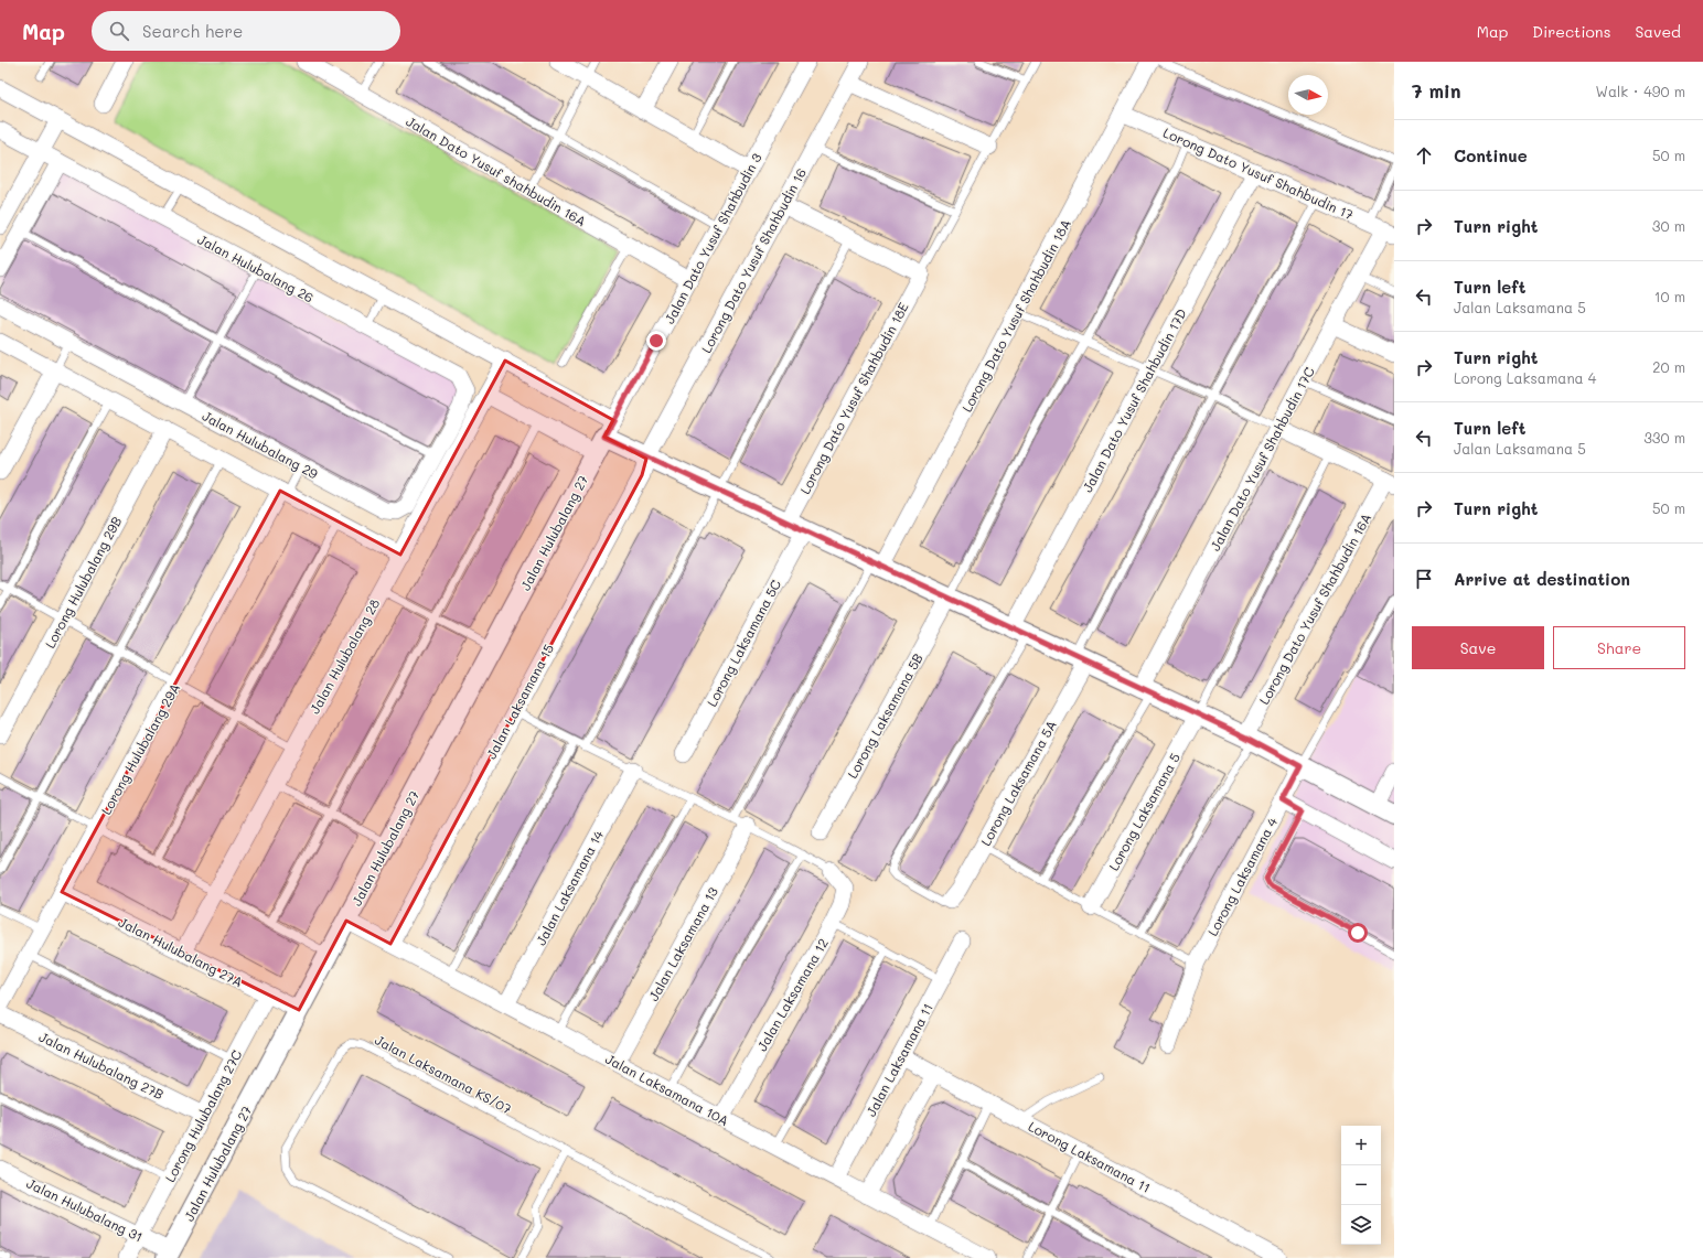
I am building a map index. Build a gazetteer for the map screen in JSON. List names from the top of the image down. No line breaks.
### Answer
{"streets":{"street":["Jalan Dato Yusuf shahbudin 16A","Lorong Dato Yusuf Shahbudin 17","Jalan Dato Yusuf Shahbudin 3","Lorong Dato Yusuf Shahbudin 16","Jalan Hulubalang 26","Lorong Dato Yusuf Shahbudin 18A","Lorong Dato Yusuf Shahbudin 18E","Jalan Dato Yusuf Shahbudin 17D","Jalan Hulubalang 29","Jalan Dato Yusuf Shahbudin 17C","Jalan Hulubalang 27","Lorong Hulubalang 29B","Lorong Dato Yusuf Shahbudin 16A","Lorong Laksamana 5C","Jalan Hulubalang 28","Jalan Laksamana 15","Lorong Laksamana 5B","Lorong Hulubalang 29A","Lorong Laksamana 5A","Lorong Laksamana 5","Lorong Laksamana 4","Jalan Laksamana 14","Jalan Laksamana 13","Jalan Hulubalang 27A","Jalan Laksamana 12","Jalan Laksamana 11","Jalan Hulubalang 27B","Jalan Laksamana 10A","Lorong Hulubalang 27C","Lorong Laksamana 11","Jalan Hulubalang 31"],"lane":["Jalan Laksamana KS/07"]},"crossings":[["Jalan Dato Yusuf shahbudin 16A","Jalan Dato Yusuf Shahbudin 3"],["Lorong Dato Yusuf Shahbudin 17","Lorong Dato Yusuf Shahbudin 18A"],["Lorong Dato Yusuf Shahbudin 17","Jalan Dato Yusuf Shahbudin 17D"],["Lorong Dato Yusuf Shahbudin 17","Jalan Dato Yusuf Shahbudin 17C"],["Jalan Dato Yusuf Shahbudin 3","Jalan Hulubalang 27"],["Lorong Dato Yusuf Shahbudin 16","Jalan Laksamana 15"],["Jalan Hulubalang 26","Jalan Hulubalang 29"],["Jalan Hulubalang 27","Jalan Hulubalang 27A"],["Jalan Hulubalang 27","Jalan Laksamana 10A"],["Jalan Hulubalang 27","Jalan Hulubalang 31"],["Jalan Hulubalang 28","Jalan Hulubalang 27A"],["Jalan Laksamana 15","Jalan Laksamana 10A"],["Lorong Hulubalang 29A","Jalan Hulubalang 27A"],["Jalan Laksamana 14","Jalan Laksamana 10A"],["Jalan Laksamana 13","Jalan Laksamana 10A"],["Jalan Hulubalang 27A","Lorong Hulubalang 27C"],["Jalan Laksamana 12","Jalan Laksamana 10A"],["Jalan Laksamana 11","Jalan Laksamana 10A"],["Jalan Laksamana 11","Lorong Laksamana 11"],["Jalan Hulubalang 27B","Lorong Hulubalang 27C"],["Lorong Hulubalang 27C","Jalan Hulubalang 31"]],"north":"right","page":{"header":"Map","search":"Search here","nav":["Map","Directions","Saved"],"heading":["7 min","Walk · 490 m"],"list":[["Continue","50 m"],["Turn right","30 m"],["Turn left","Jalan Laksamana 5","10 m"],["Turn right","Lorong Laksamana 4","20 m"],["Turn left","Jalan Laksamana 5","330 m"],["Turn right","50 m"],"Arrive at destination"],"buttons":["Save","Share"],"map_buttons":["+","−"]}}
